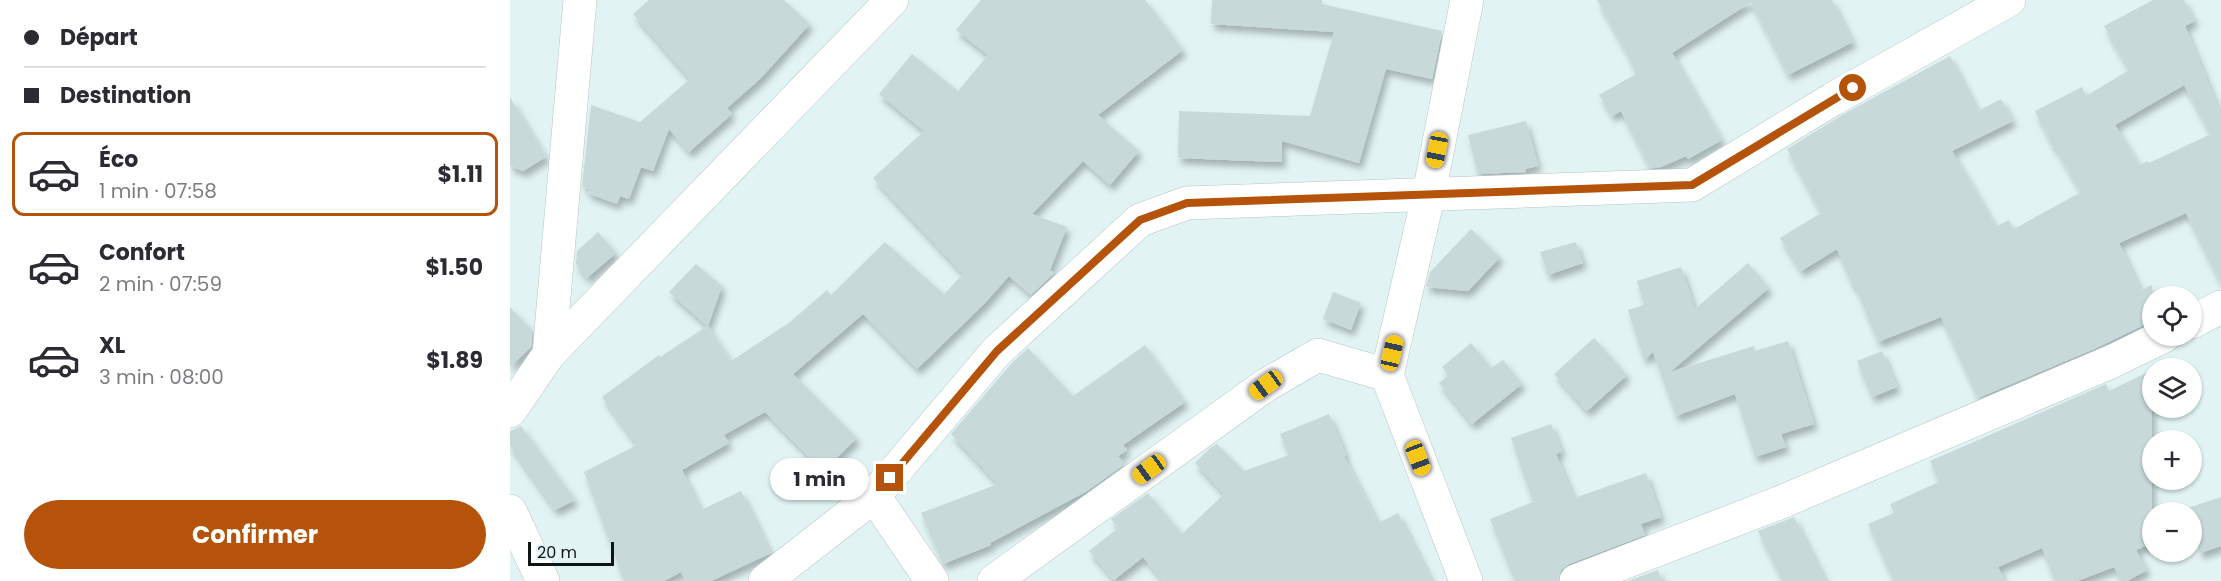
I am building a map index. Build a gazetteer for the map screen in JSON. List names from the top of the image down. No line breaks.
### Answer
{"scale_bar":"20 m","page":{"banner":["Départ","Destination"],"list":[{"name":"Éco","note":"1 min · 07:58","value":"$1.11"},{"name":"Confort","note":"2 min · 07:59","value":"$1.50"},{"name":"XL","note":"3 min · 08:00","value":"$1.89"}],"map_buttons":["+","−"],"bubble":"1 min","buttons":"Confirmer","scale":"20 m"}}
